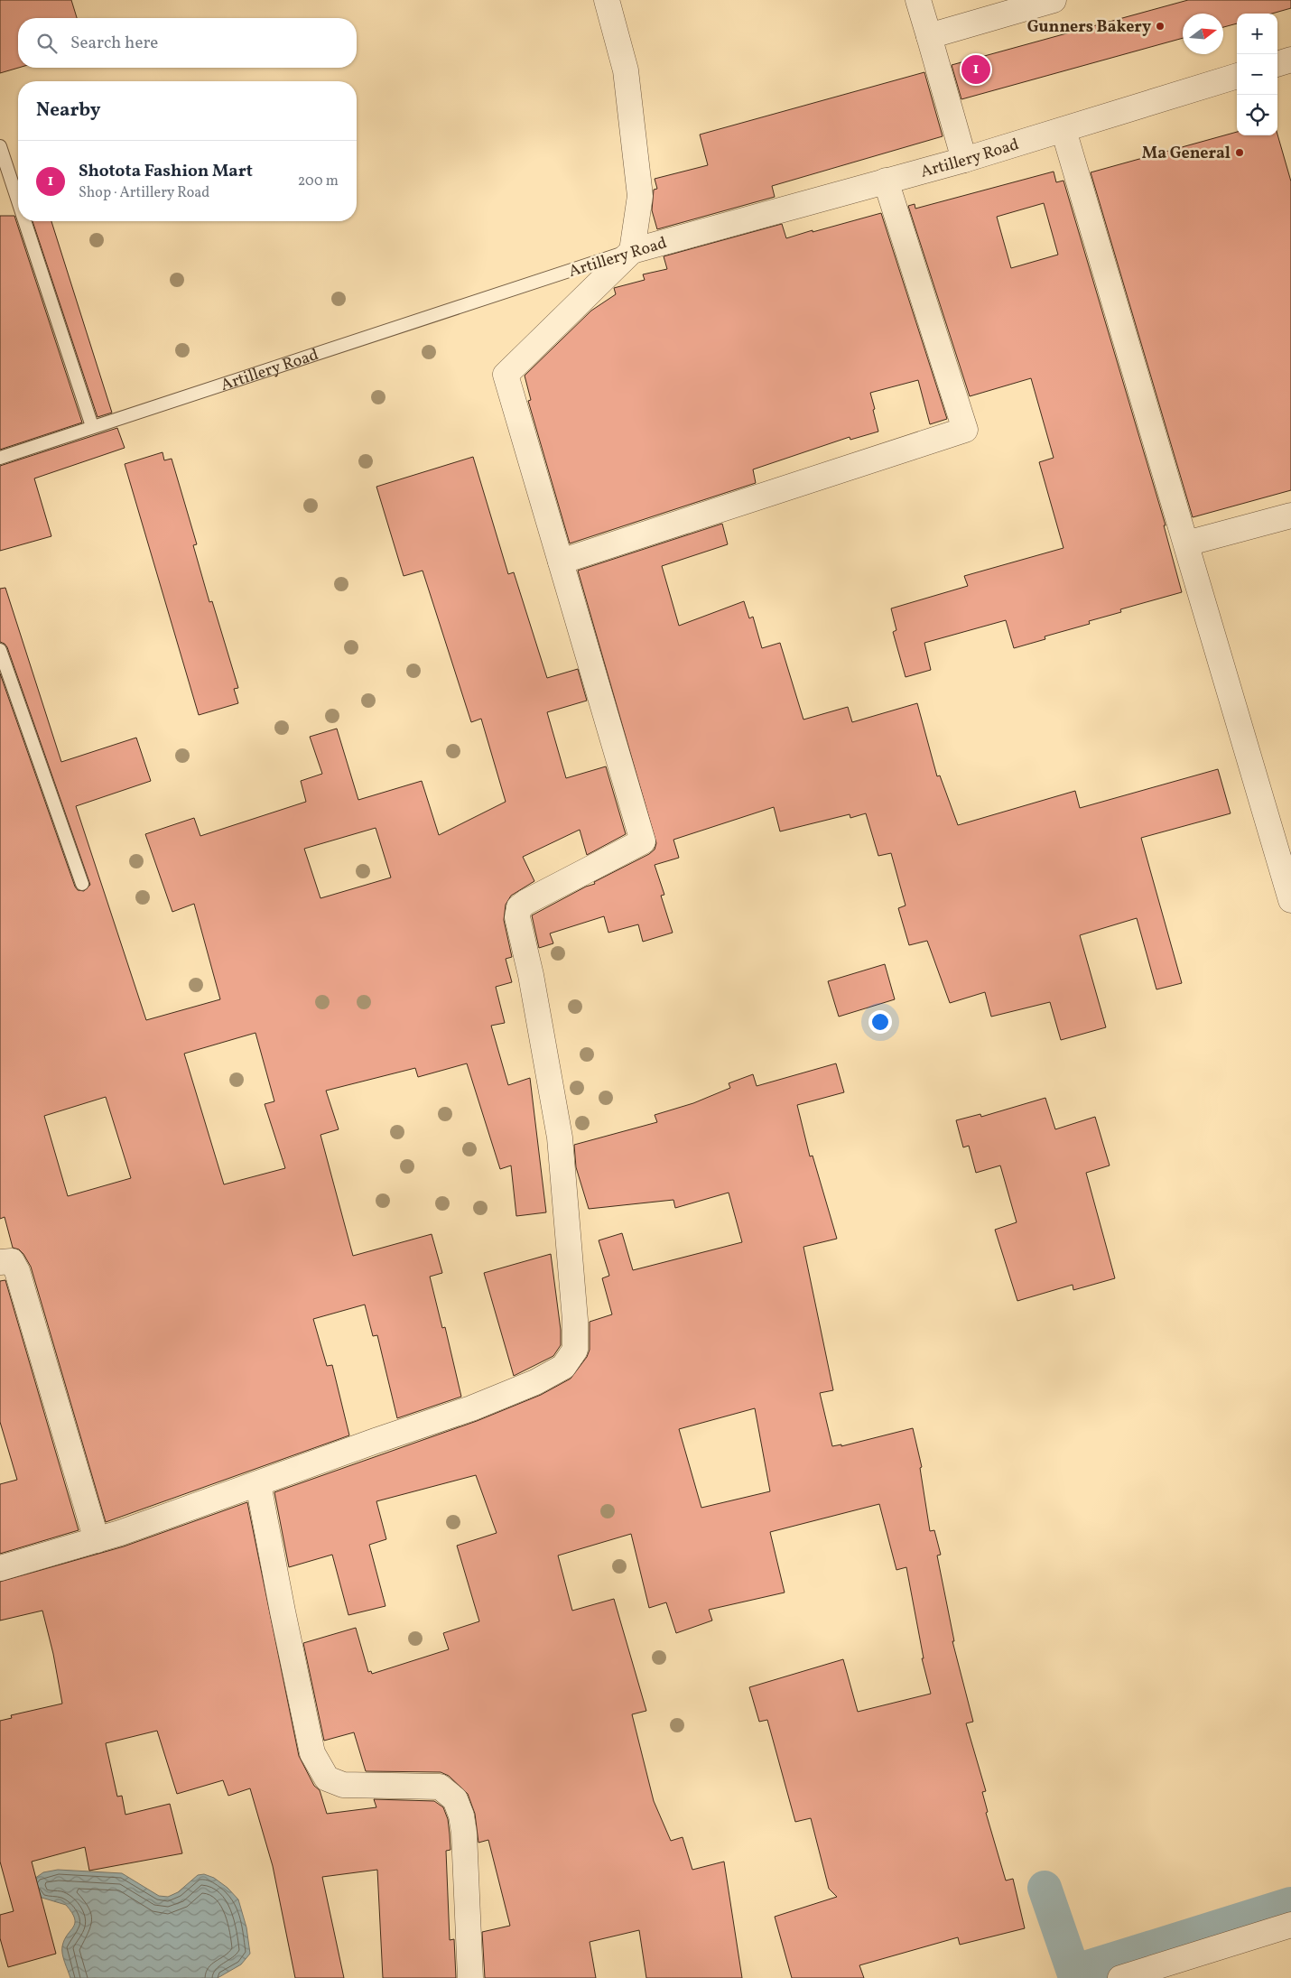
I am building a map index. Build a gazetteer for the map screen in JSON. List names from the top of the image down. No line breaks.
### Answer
{"streets":{"street":["Artillery Road"]},"places":["Gunners Bakery","Ma General"],"north":"right","page":{"map_buttons":["+","−"],"search":"Search here","pins":"1","heading":"Nearby","list":[{"mark":"1","name":"Shotota Fashion Mart","note":"Shop · Artillery Road","value":"200 m"}]}}
